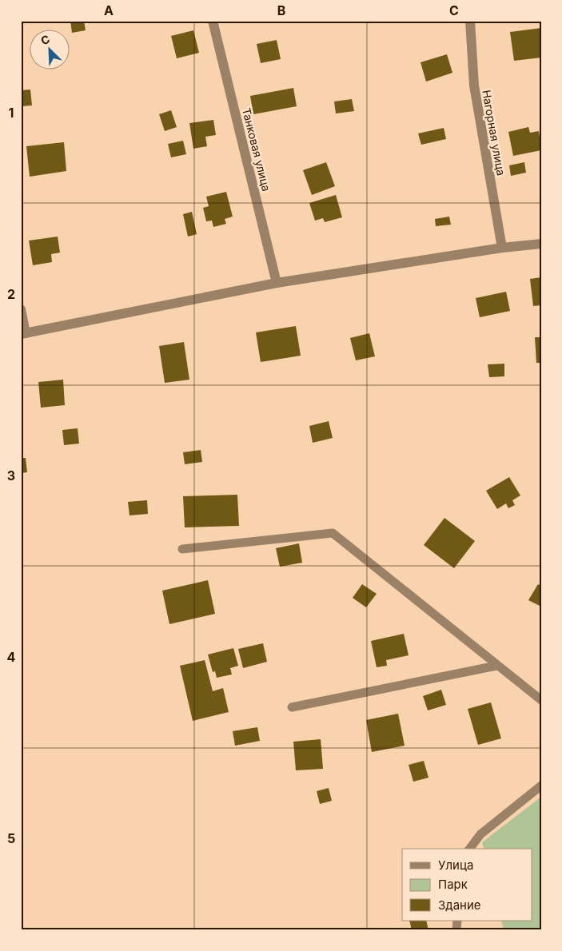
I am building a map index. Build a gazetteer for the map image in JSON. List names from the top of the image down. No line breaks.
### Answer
{"streets":{"street":["Нагорная улица","Танковая улица"]},"legend":["Улица","Парк","Здание"],"north":"top left","grid":{"columns":["A","B","C"],"rows":["1","2","3","4","5"]}}
